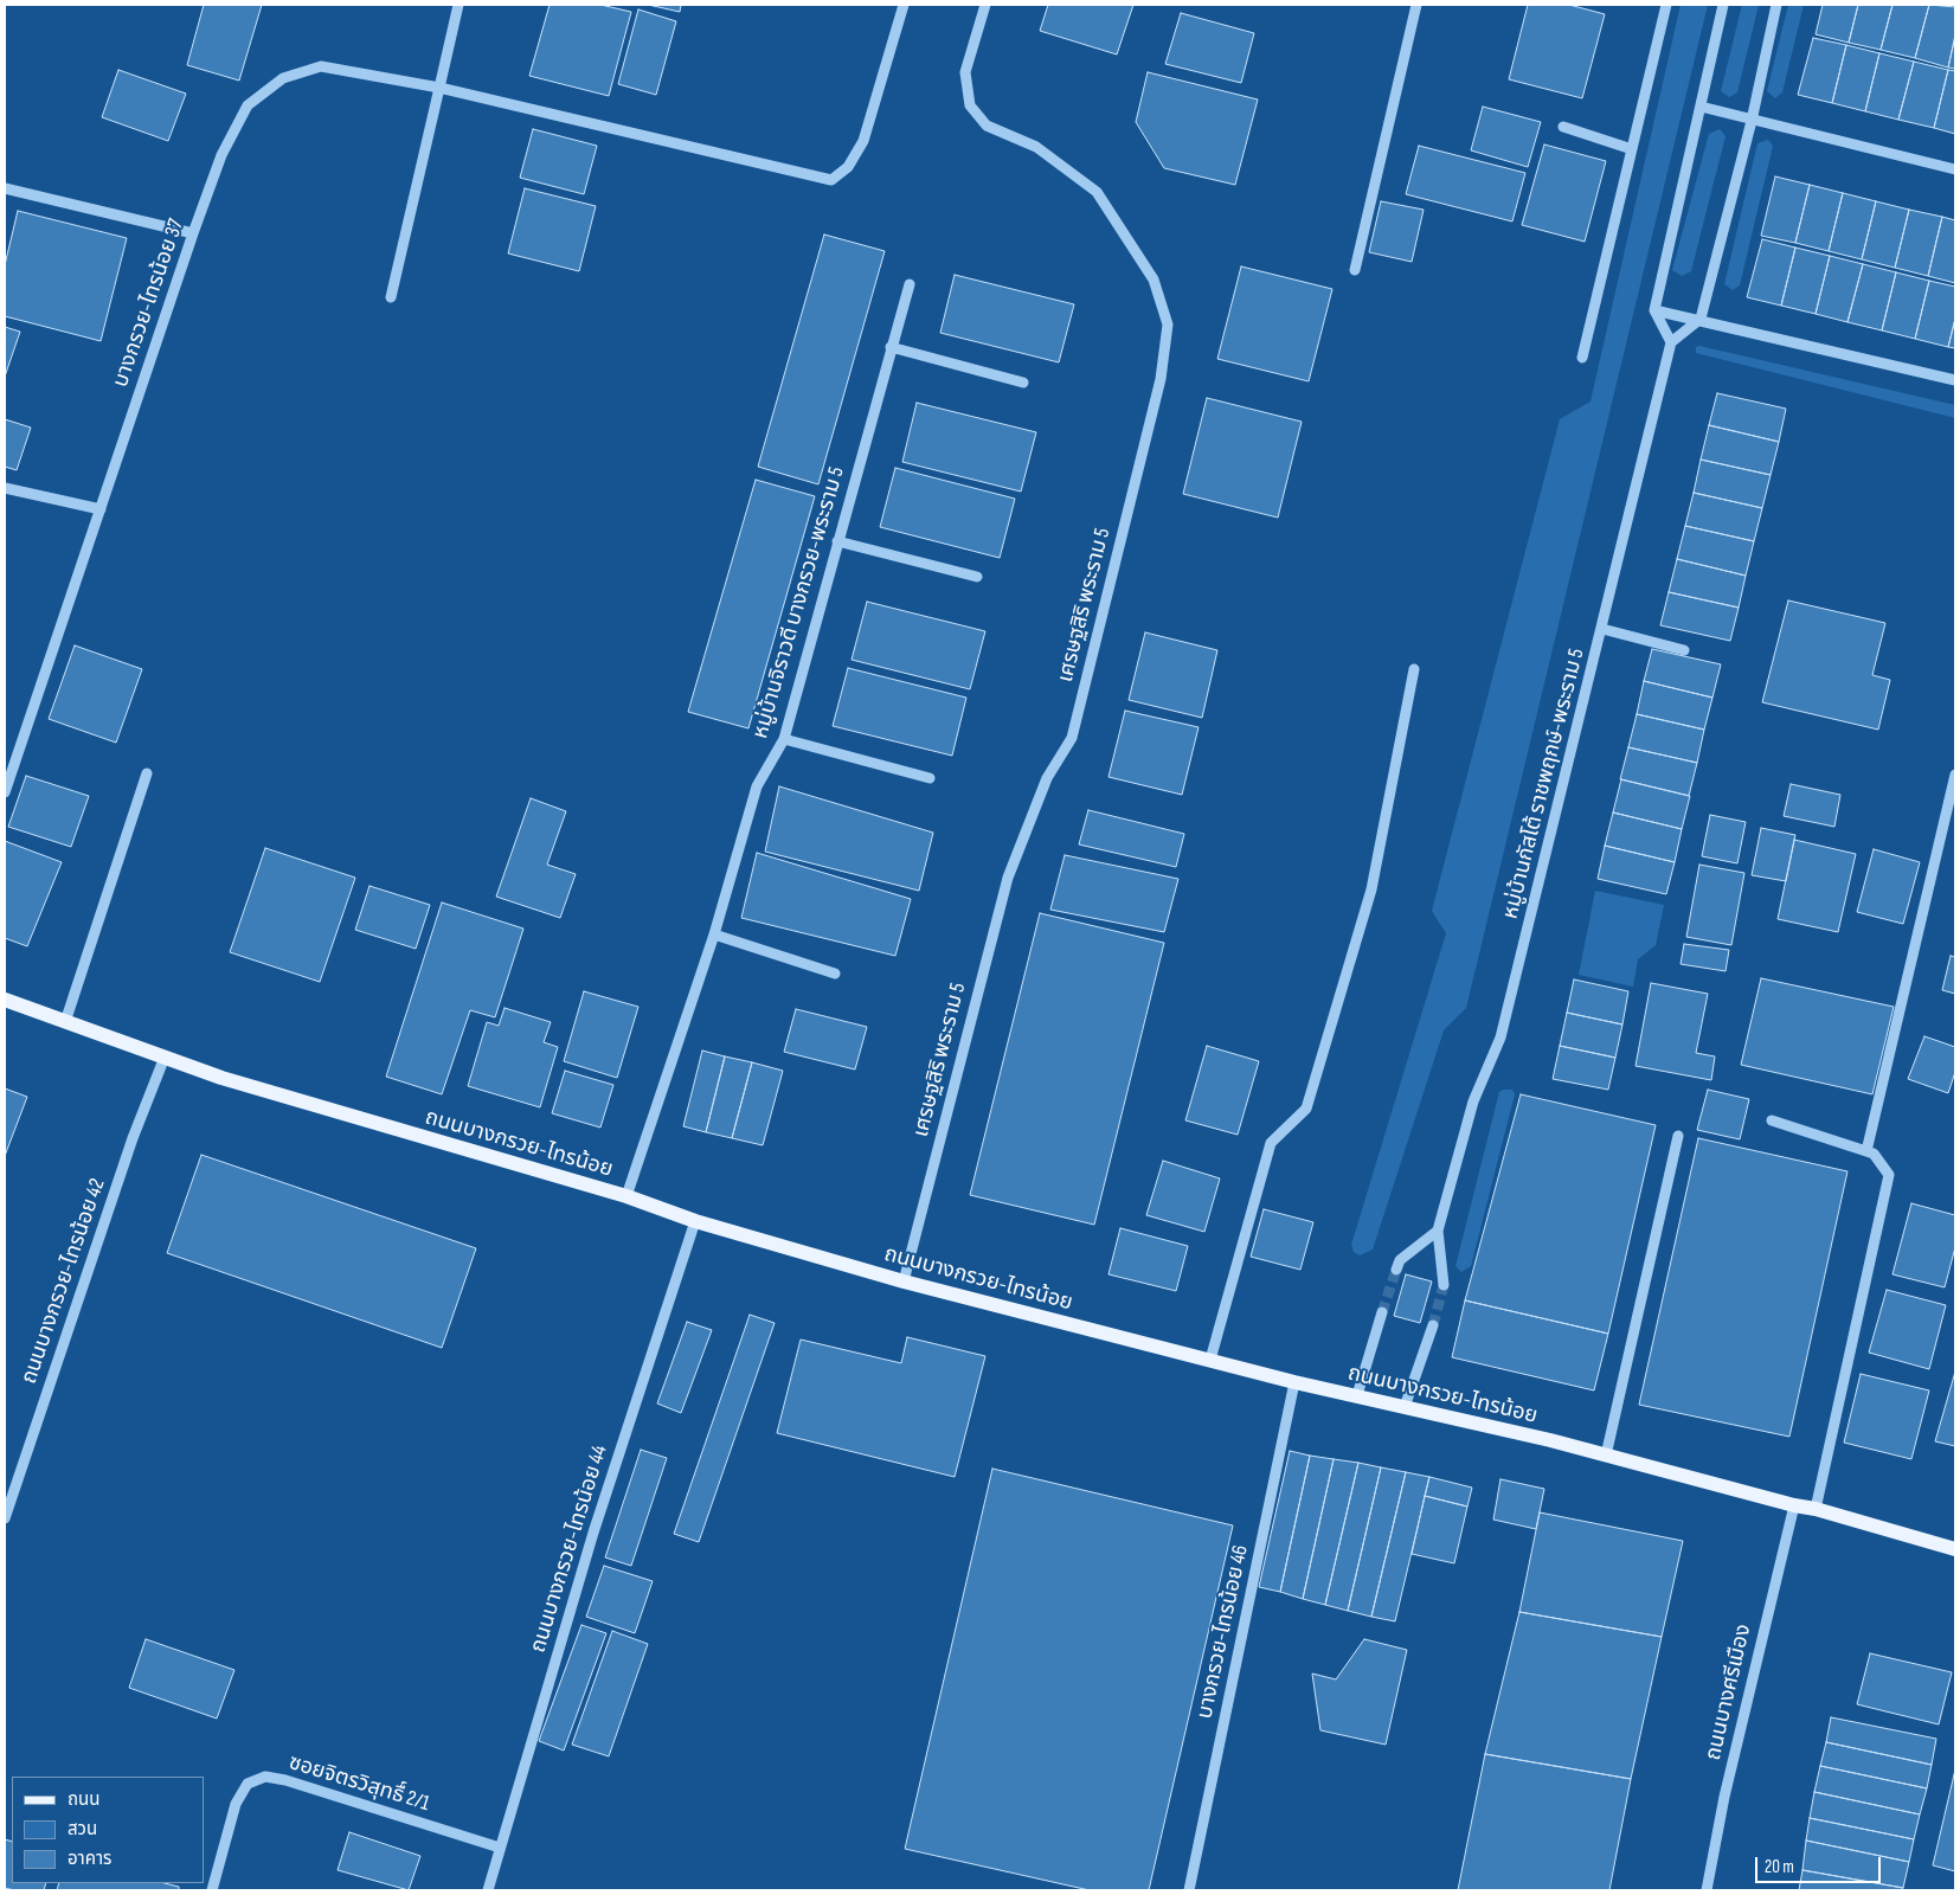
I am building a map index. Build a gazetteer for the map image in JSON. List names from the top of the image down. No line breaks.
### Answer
{"streets":{"main road":["ถนนบางกรวย-ไทรน้อย"],"street":["บางกรวย-ไทรน้อย 37","หมู่บ้านจิราวดี บางกรวย-พระราม 5","เศรษฐสิริ พระราม 5","หมู่บ้านกัสโต้ ราชพฤกษ์-พระราม 5","ถนนบางกรวย-ไทรน้อย 42","ถนนบางกรวย-ไทรน้อย 44","บางกรวย-ไทรน้อย 46","ถนนบางศรีเมือง","ซอยจิตรวิสุทธื์ 2/1"]},"crossings":[["หมู่บ้านจิราวดี บางกรวย-พระราม 5","ถนนบางกรวย-ไทรน้อย"],["เศรษฐสิริ พระราม 5","ถนนบางกรวย-ไทรน้อย"],["ถนนบางกรวย-ไทรน้อย","ถนนบางกรวย-ไทรน้อย 42"],["ถนนบางกรวย-ไทรน้อย","ถนนบางกรวย-ไทรน้อย 44"],["ถนนบางกรวย-ไทรน้อย","บางกรวย-ไทรน้อย 46"],["ถนนบางกรวย-ไทรน้อย","ถนนบางศรีเมือง"],["ถนนบางกรวย-ไทรน้อย 44","ซอยจิตรวิสุทธื์ 2/1"]],"legend":["ถนน","สวน","อาคาร"],"scale_bar":"20 m"}
